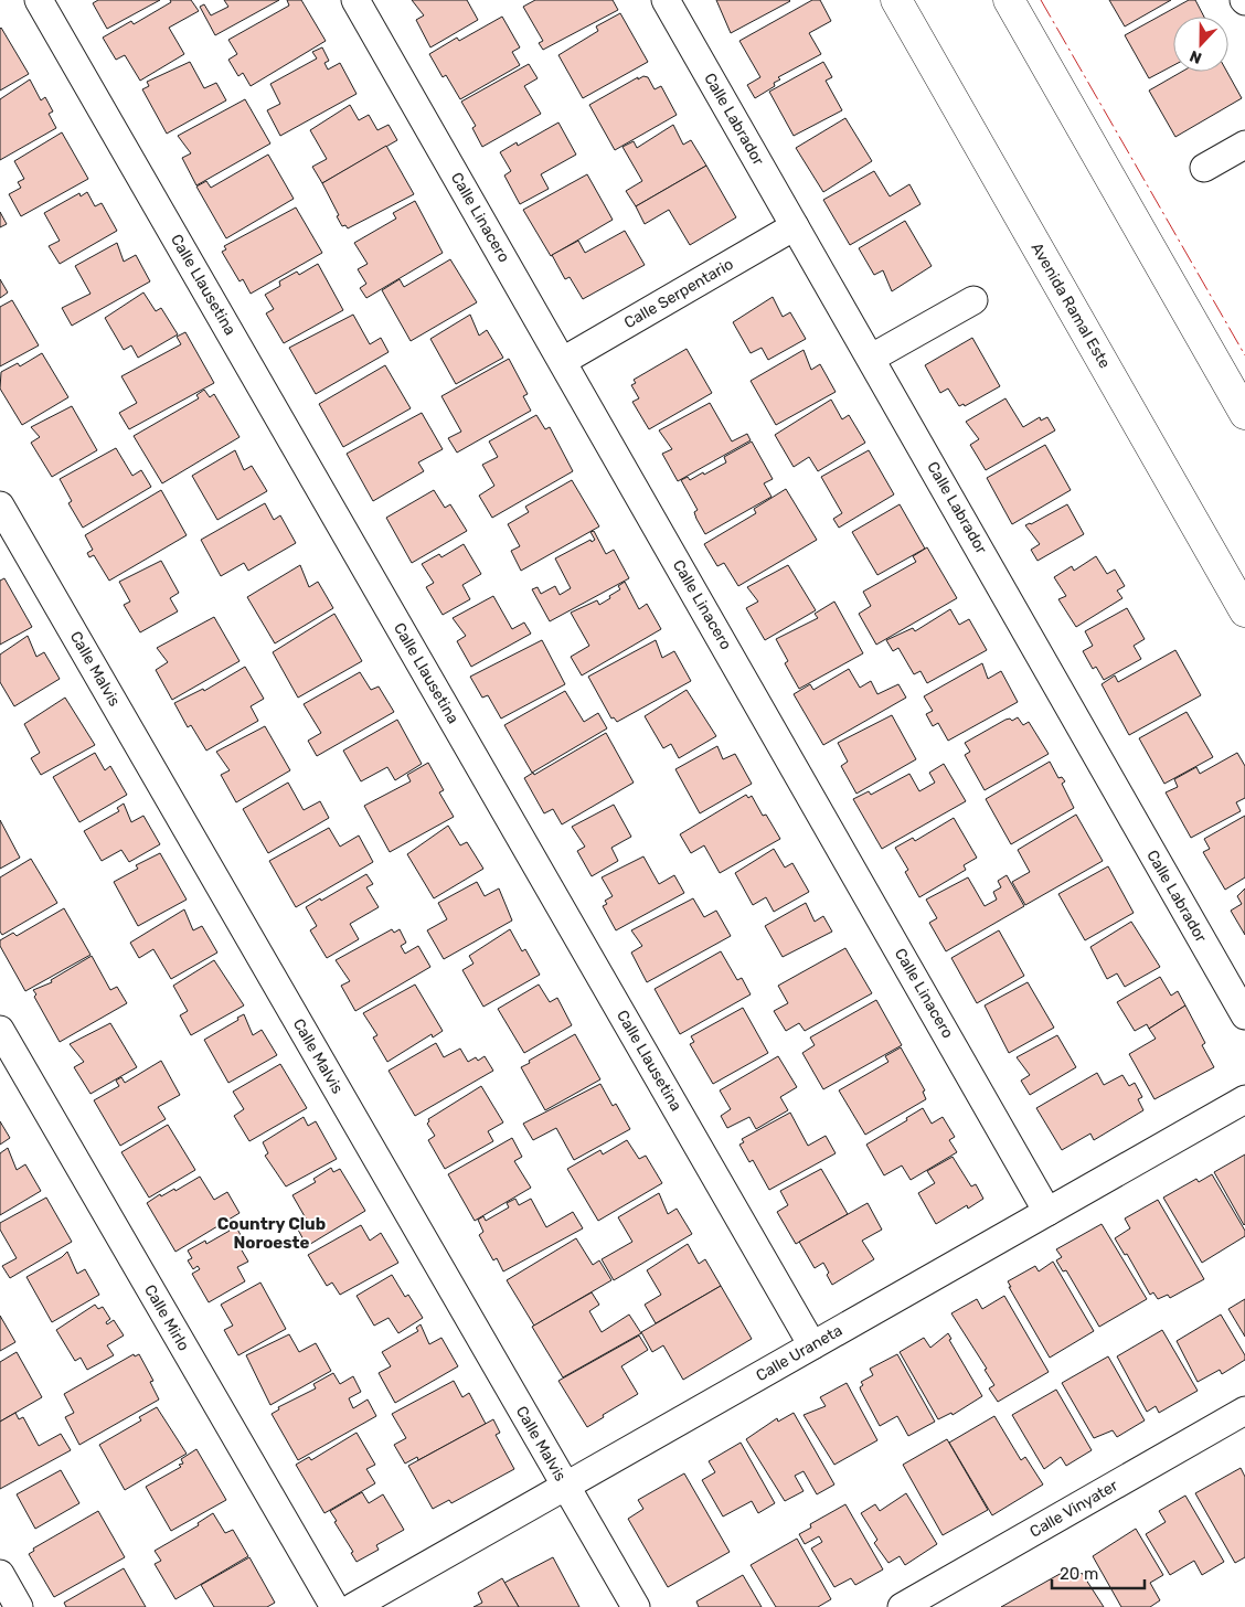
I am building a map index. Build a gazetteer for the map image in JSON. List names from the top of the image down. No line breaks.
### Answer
{"streets":{"main road":["Avenida Ramal Este"],"street":["Calle Labrador","Calle Linacero","Calle Llausetina","Calle Serpentario","Calle Malvis","Calle Mirlo","Calle Uraneta","Calle Vinyater"]},"crossings":[["Calle Labrador","Calle Serpentario"],["Calle Linacero","Calle Serpentario"],["Calle Linacero","Calle Uraneta"],["Calle Llausetina","Calle Uraneta"],["Calle Malvis","Calle Uraneta"]],"districts":["Country Club Noroeste"],"scale_bar":"20 m","north":"bottom"}
